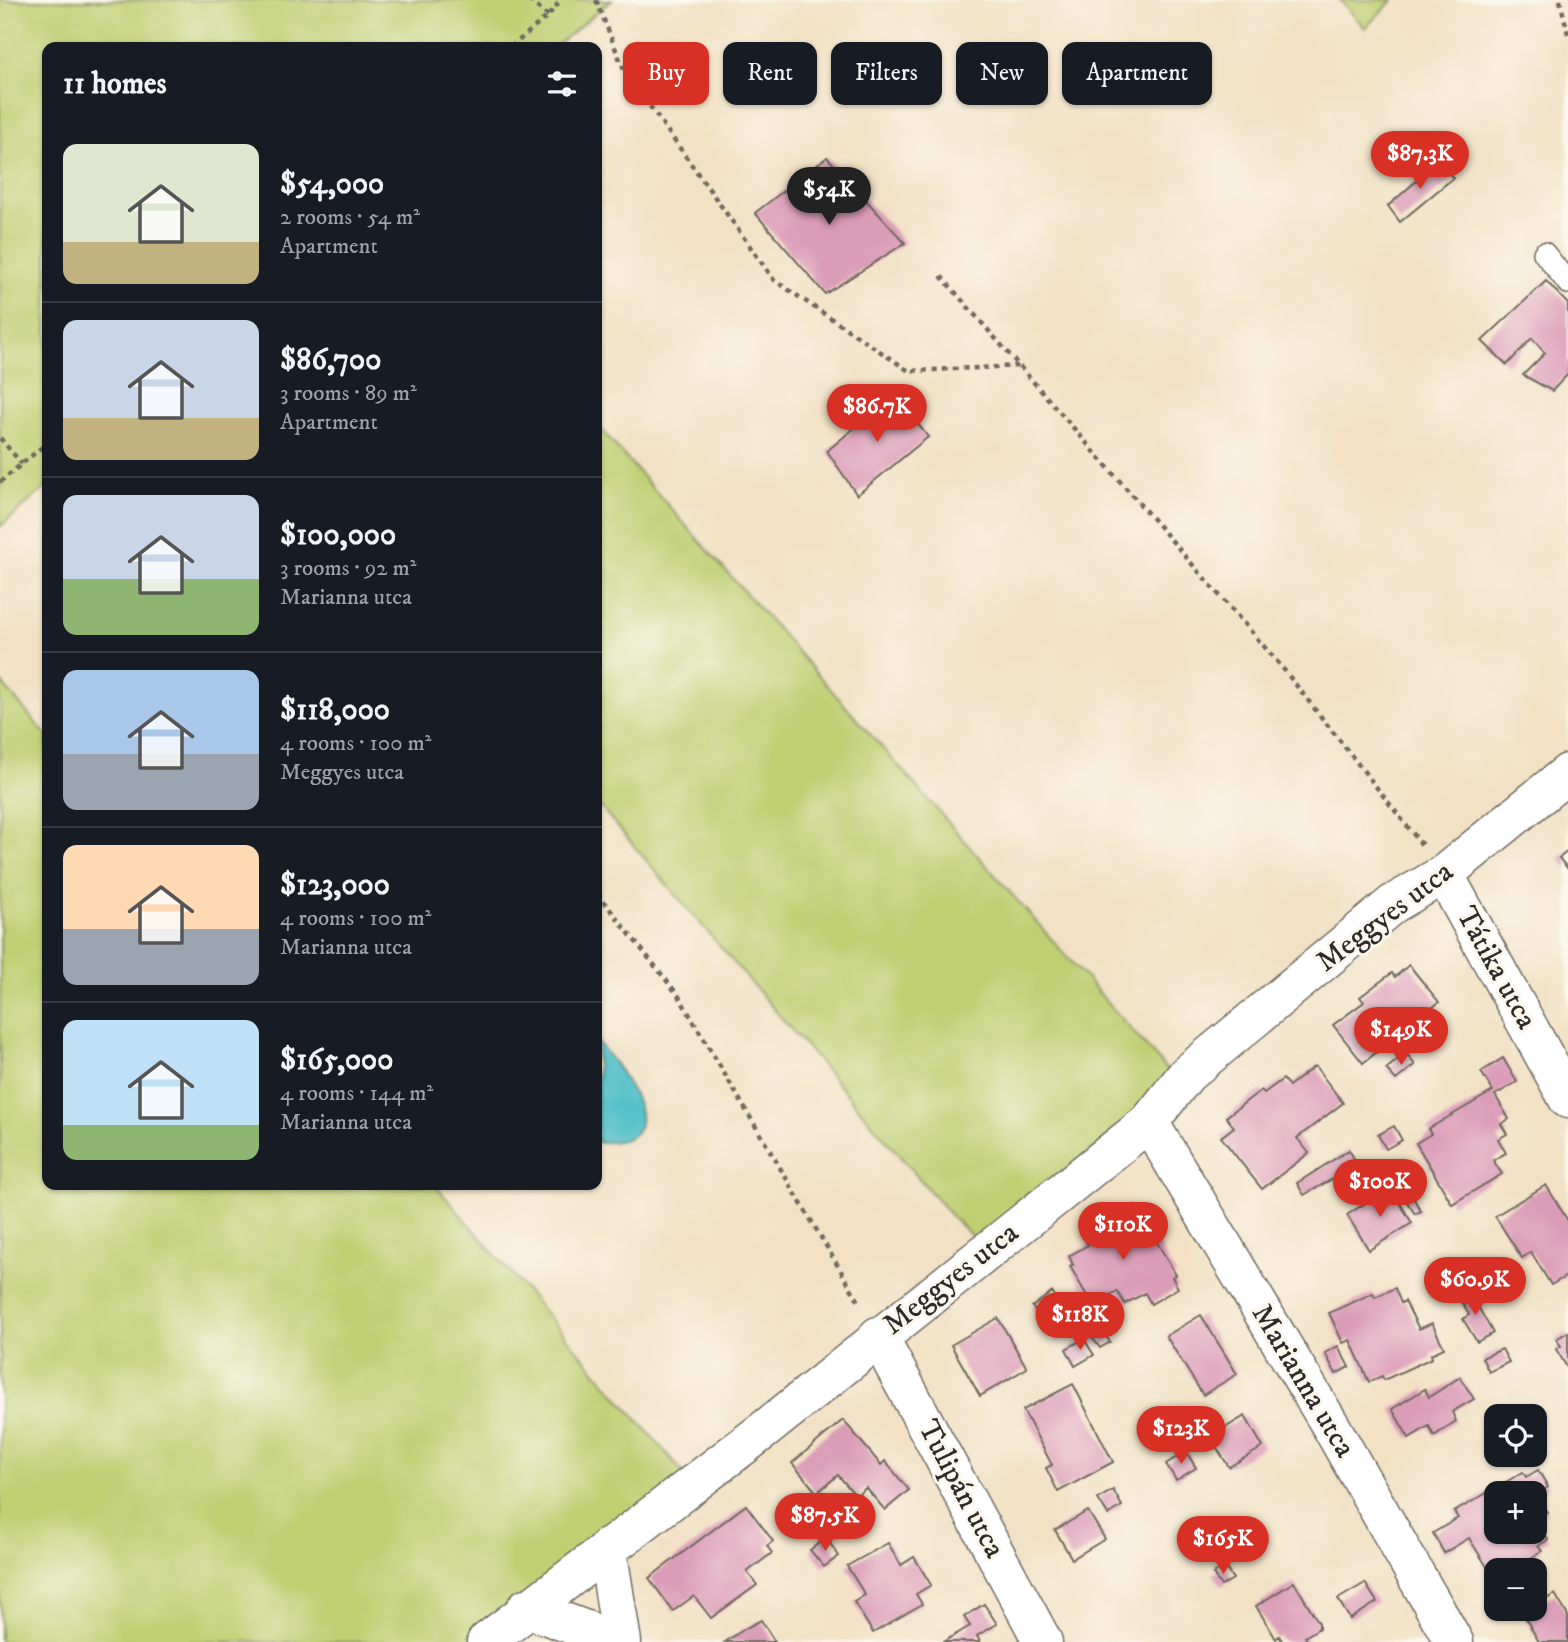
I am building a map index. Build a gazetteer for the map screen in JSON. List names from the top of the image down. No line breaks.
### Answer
{"streets":{"street":["Meggyes utca","Tátika utca","Marianna utca","Tulipán utca"]},"crossings":[["Meggyes utca","Tátika utca"],["Meggyes utca","Marianna utca"],["Meggyes utca","Tulipán utca"]],"page":{"chip":["Buy","Rent","Filters","New","Apartment"],"heading":"11 homes","list":[{"name":"$54,000","note":"2 rooms · 54 m² · Apartment"},{"name":"$86,700","note":"3 rooms · 89 m² · Apartment"},{"name":"$100,000","note":"3 rooms · 92 m² · Marianna utca"},{"name":"$118,000","note":"4 rooms · 100 m² · Meggyes utca"},{"name":"$123,000","note":"4 rooms · 100 m² · Marianna utca"},{"name":"$165,000","note":"4 rooms · 144 m² · Marianna utca"}],"price":["$87.3K","$54K","$86.7K","$149K","$100K","$110K","$60.9K","$118K","$123K","$87.5K","$165K"],"map_buttons":["+","−"]}}
